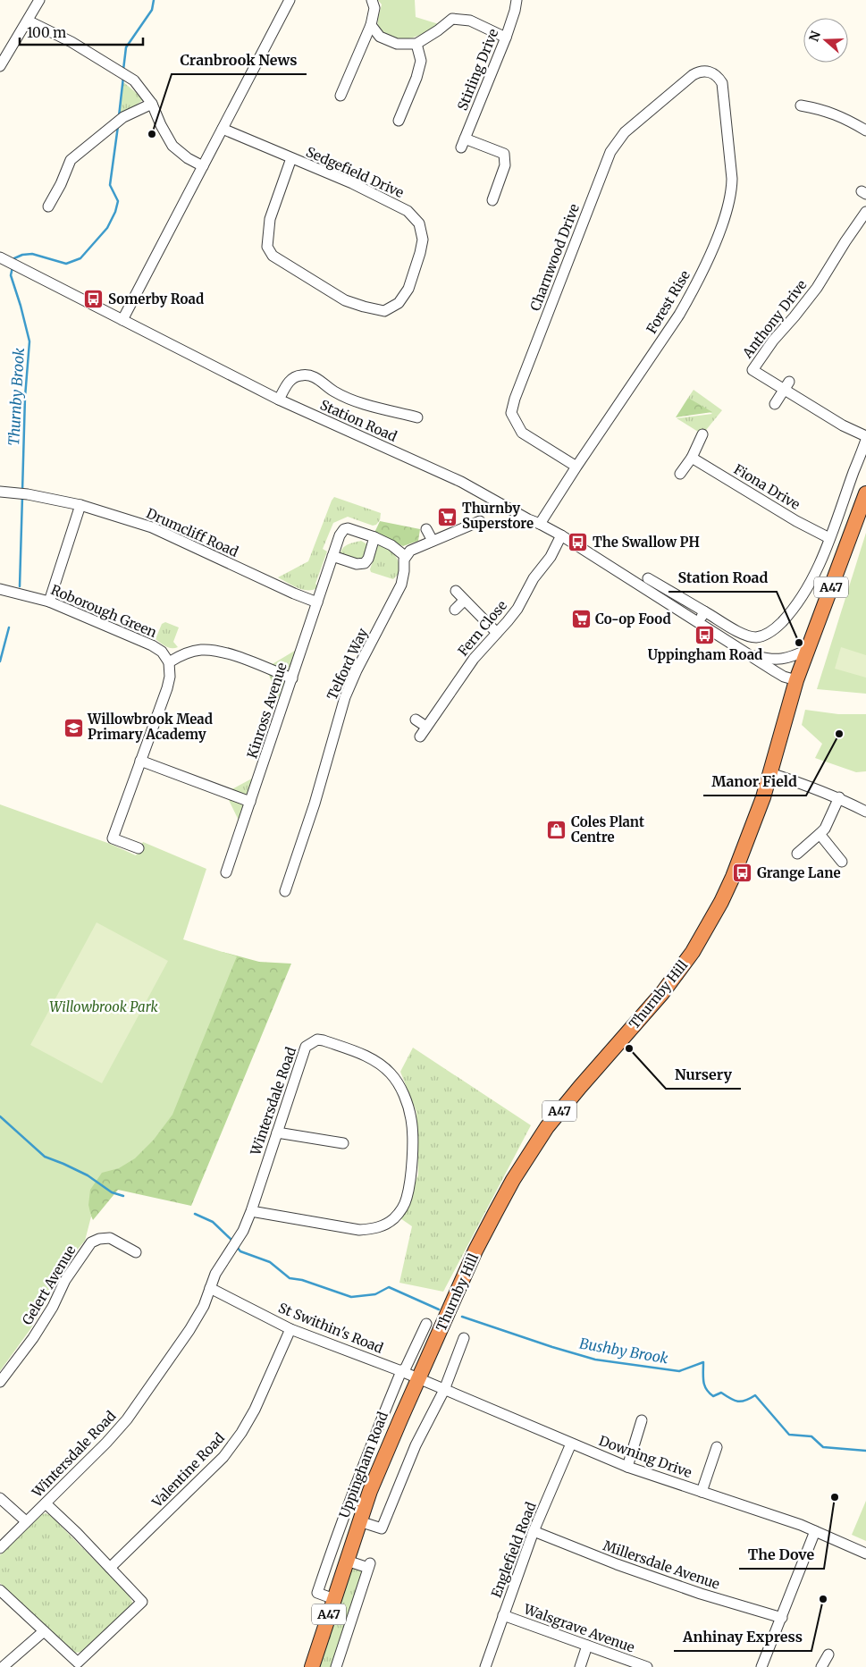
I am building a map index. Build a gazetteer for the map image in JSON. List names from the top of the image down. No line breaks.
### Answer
{"streets":{"highway":["A47","Thurnby Hill"],"street":["Stirling Drive","Sedgefield Drive","Charnwood Drive","Forest Rise","Anthony Drive","Station Road","Fiona Drive","Drumcliff Road","Roborough Green","Fern Close","Telford Way","Kinross Avenue","Wintersdale Road","Gelert Avenue","St Swithin's Road","Downing Drive","Uppingham Road","Valentine Road","Englefield Road","Millersdale Avenue","Walsgrave Avenue"]},"crossings":[["Charnwood Drive","Forest Rise"],["Forest Rise","Station Road"],["Station Road","Fern Close"],["Station Road","Thurnby Hill"],["Drumcliff Road","Kinross Avenue"],["A47","Thurnby Hill"],["A47","Uppingham Road"],["Telford Way","Kinross Avenue"],["Thurnby Hill","St Swithin's Road"],["Thurnby Hill","Downing Drive"],["Thurnby Hill","Uppingham Road"],["Wintersdale Road","St Swithin's Road"],["St Swithin's Road","Downing Drive"],["St Swithin's Road","Uppingham Road"],["St Swithin's Road","Valentine Road"],["Downing Drive","Uppingham Road"],["Downing Drive","Englefield Road"],["Englefield Road","Millersdale Avenue"],["Englefield Road","Walsgrave Avenue"]],"water":["Thurnby Brook","Bushby Brook"],"parks":["Willowbrook Park"],"places":{"other":["Cranbrook News","Station Road","Manor Field","Nursery","The Dove","Anhinay Express"],"bus stop":["Somerby Road","The Swallow PH","Uppingham Road","Grange Lane"],"supermarket":["Thurnby Superstore","Co-op Food"],"school or university":["Willowbrook Mead Primary Academy"],"shop":["Coles Plant Centre"]},"scale_bar":"100 m","north":"left"}
